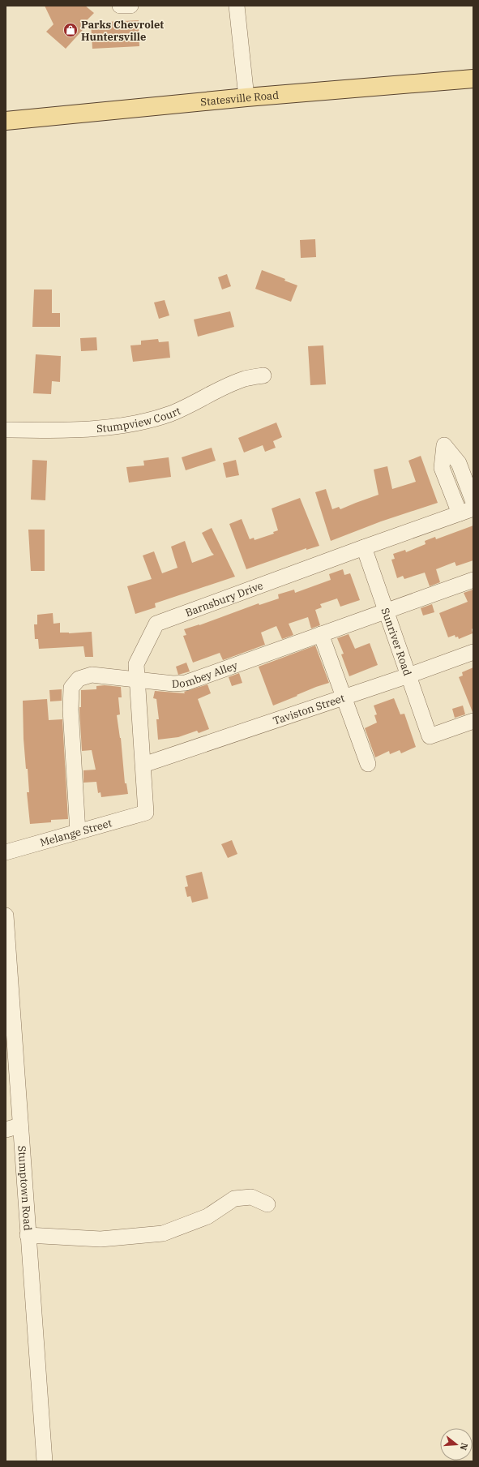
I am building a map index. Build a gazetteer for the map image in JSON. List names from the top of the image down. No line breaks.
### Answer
{"streets":{"main road":["Statesville Road"],"street":["Stumpview Court","Barnsbury Drive","Sunriver Road","Dombey Alley","Taviston Street","Melange Street","Stumptown Road"]},"crossings":[["Barnsbury Drive","Sunriver Road"],["Barnsbury Drive","Dombey Alley"],["Barnsbury Drive","Taviston Street"],["Barnsbury Drive","Melange Street"],["Sunriver Road","Dombey Alley"],["Sunriver Road","Taviston Street"],["Dombey Alley","Melange Street"]],"places":{"shop":["Parks Chevrolet Huntersville"]},"north":"right"}
